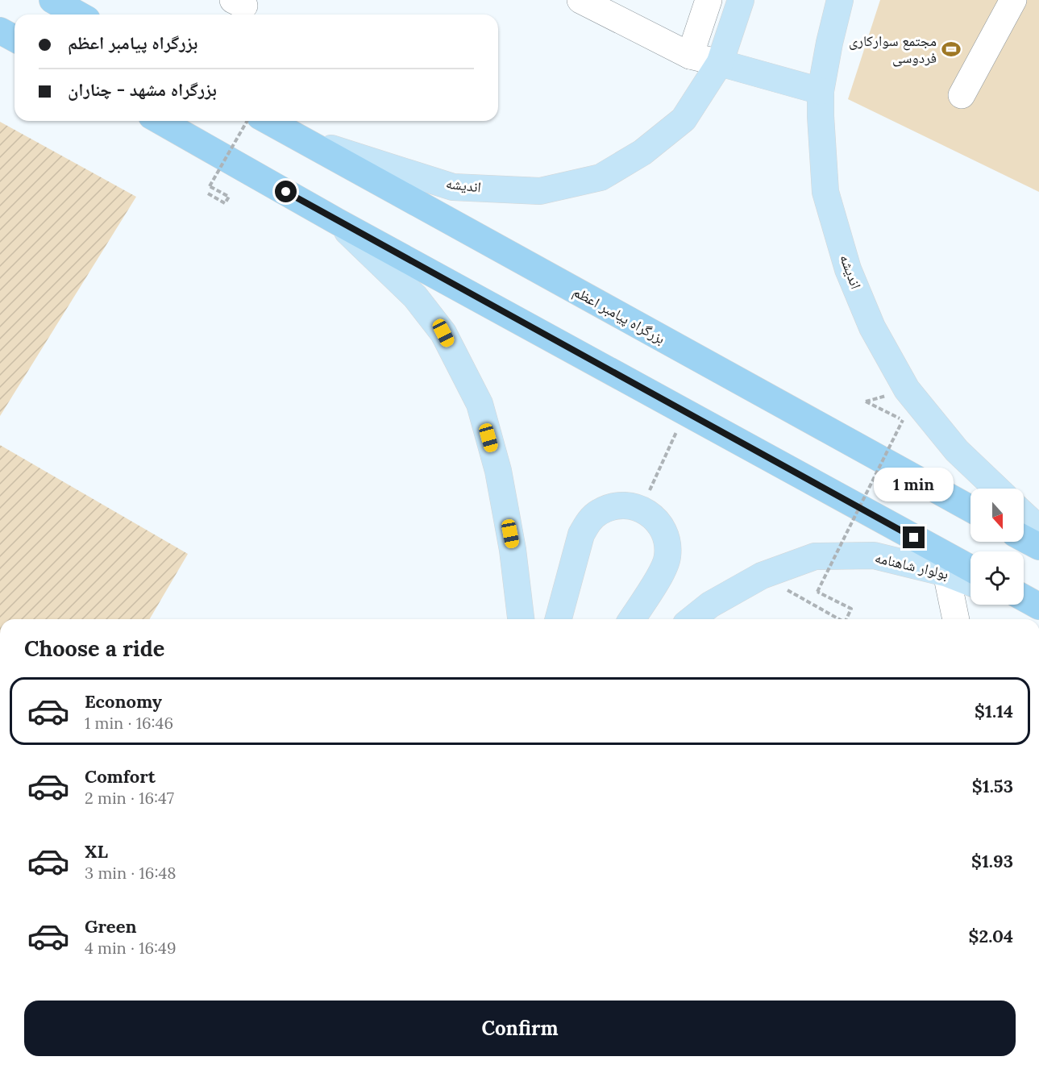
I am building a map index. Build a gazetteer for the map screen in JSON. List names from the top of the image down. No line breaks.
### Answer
{"streets":{"highway":["بزرگراه پیامبر اعظم"],"main road":["اندیشه","بولوار شاهنامه"]},"crossings":[["اندیشه","بزرگراه پیامبر اعظم"]],"places":{"sports":["مجتمع سوارکاری فردوسی"]},"north":"bottom","page":{"banner":["بزرگراه پیامبر اعظم","بزرگراه مشهد - چناران"],"bubble":"1 min","heading":"Choose a ride","list":[{"name":"Economy","note":"1 min · 16:46","value":"$1.14"},{"name":"Comfort","note":"2 min · 16:47","value":"$1.53"},{"name":"XL","note":"3 min · 16:48","value":"$1.93"},{"name":"Green","note":"4 min · 16:49","value":"$2.04"}],"buttons":"Confirm"}}
